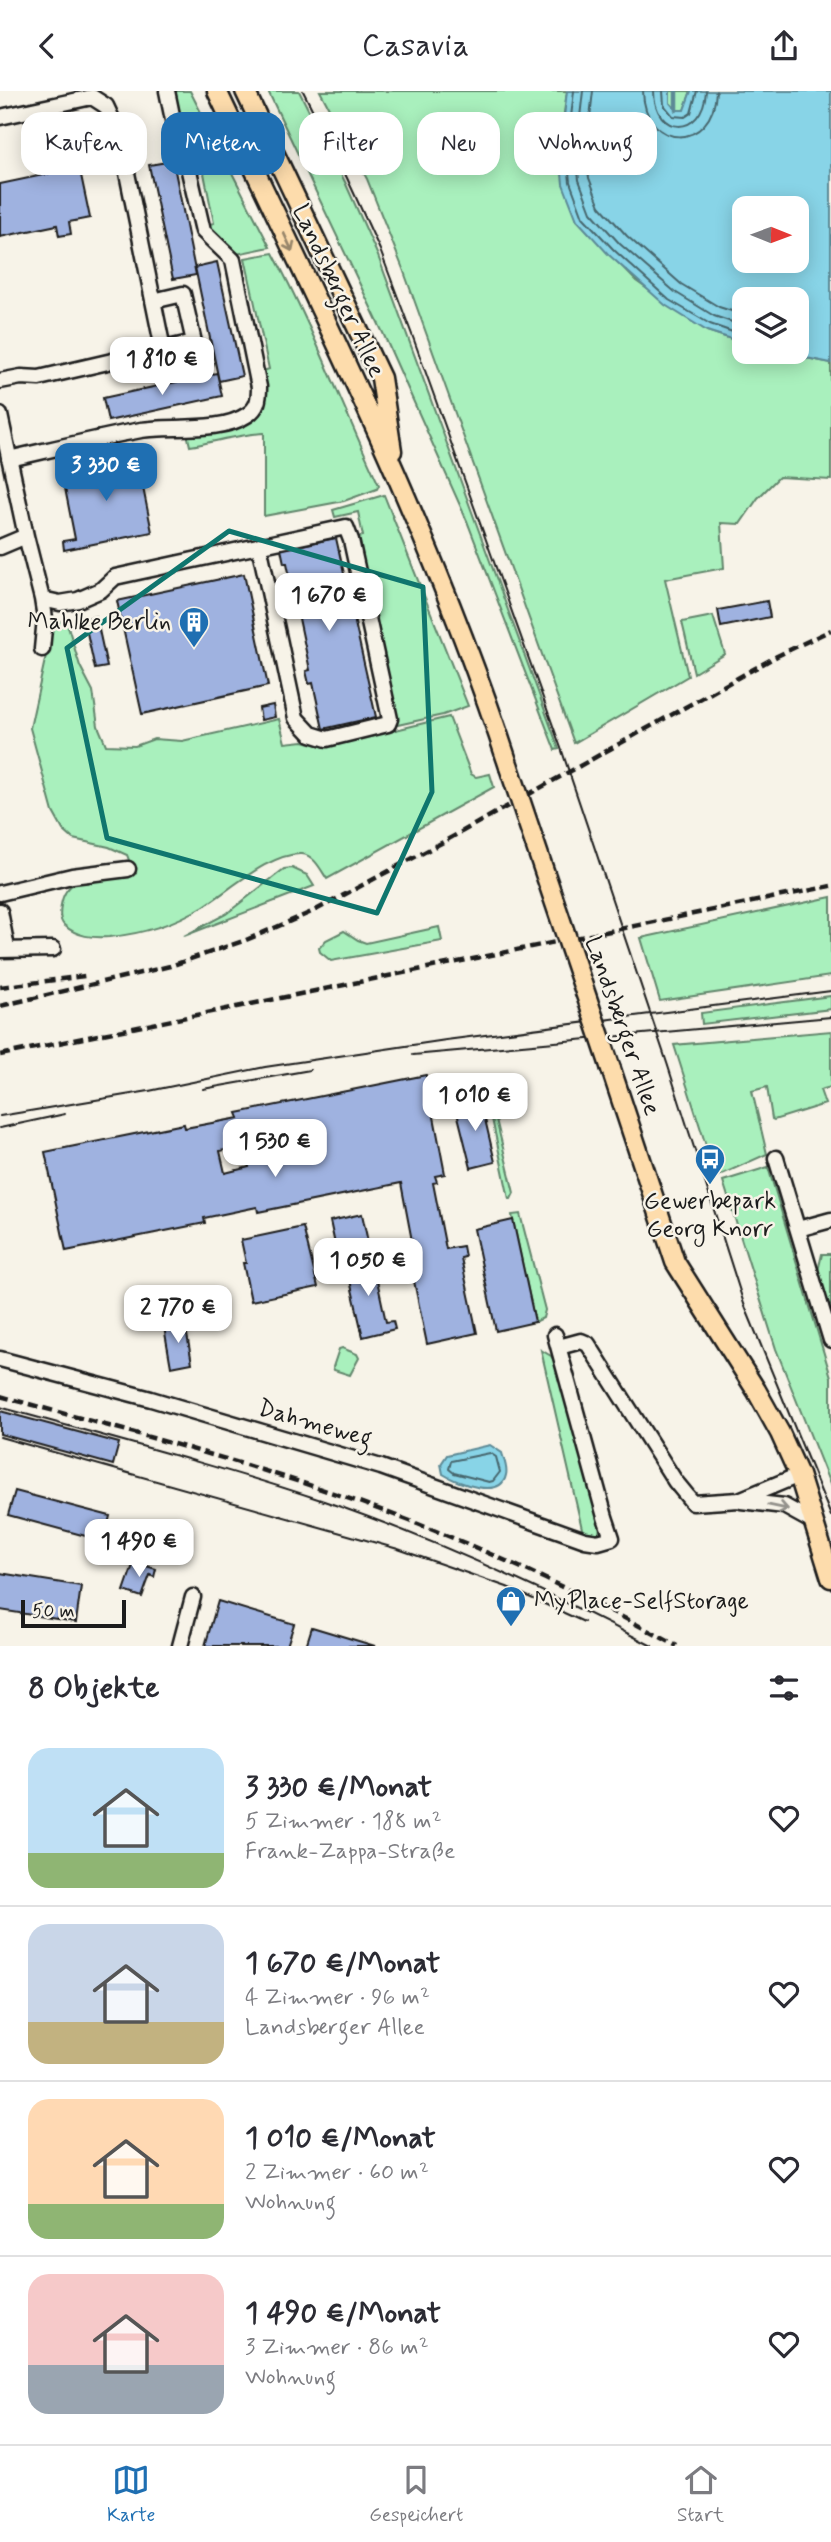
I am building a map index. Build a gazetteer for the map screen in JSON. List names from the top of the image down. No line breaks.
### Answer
{"streets":{"main road":["Landsberger Allee"],"street":["Dahmeweg"]},"places":{"building":["Mahlke Berlin"],"bus stop":["Gewerbepark Georg Knorr"],"shop":["MyPlace-SelfStorage"]},"scale_bar":"50 m","north":"right","page":{"header":"Casavia","chip":["Kaufen","Mieten","Filter","Neu","Wohnung"],"price":["1 810 €","3 330 €","1 670 €","1 010 €","1 530 €","1 050 €","2 770 €","1 490 €"],"scale":"50 m","heading":"8 Objekte","list":[{"name":"3 330 €/Monat","note":"5 Zimmer · 188 m² · Frank-Zappa-Straße"},{"name":"1 670 €/Monat","note":"4 Zimmer · 96 m² · Landsberger Allee"},{"name":"1 010 €/Monat","note":"2 Zimmer · 60 m² · Wohnung"},{"name":"1 490 €/Monat","note":"3 Zimmer · 86 m² · Wohnung"}],"tabs":["Karte","Gespeichert","Start"]}}
